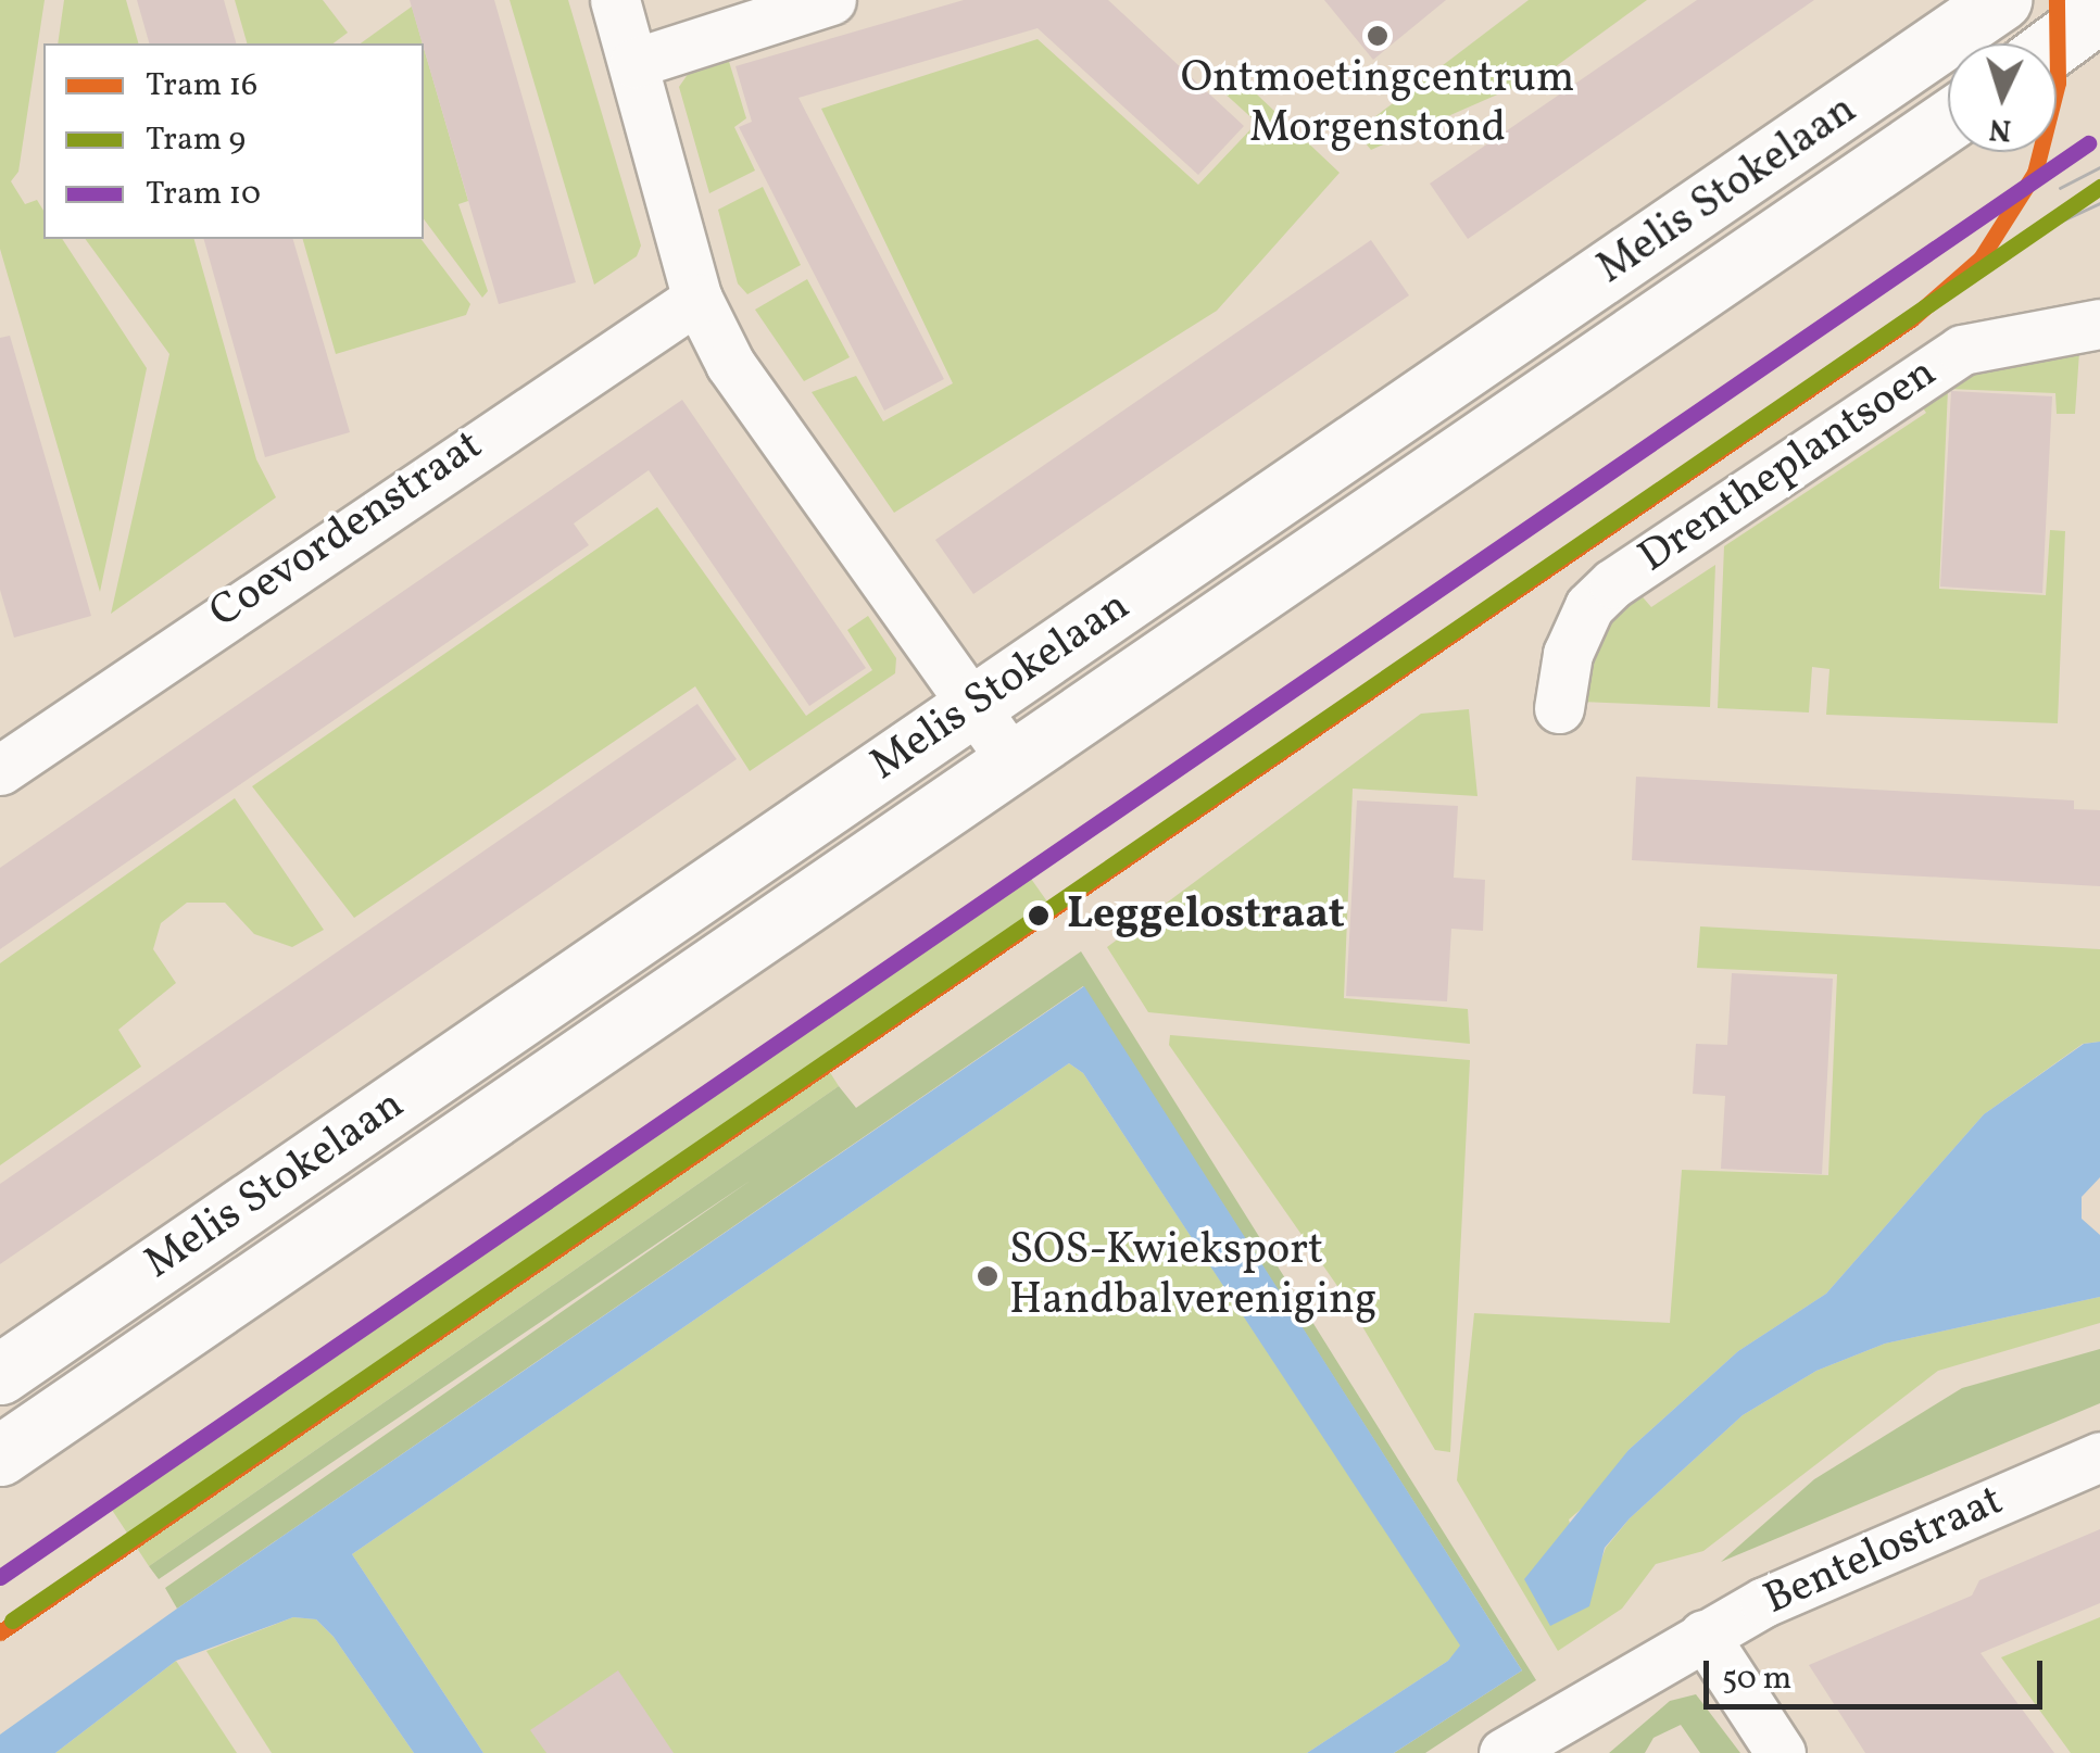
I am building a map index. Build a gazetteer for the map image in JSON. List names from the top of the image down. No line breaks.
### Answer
{"streets":{"street":["Melis Stokelaan","Drentheplantsoen","Coevordenstraat","Bentelostraat"]},"places":["Ontmoetingcentrum Morgenstond","Leggelostraat","SOS-Kwieksport Handbalvereniging"],"lines":["tram line 16","tram line 10","tram line 9"],"legend":["Tram 16","Tram 9","Tram 10"],"scale_bar":"50 m","north":"bottom"}
